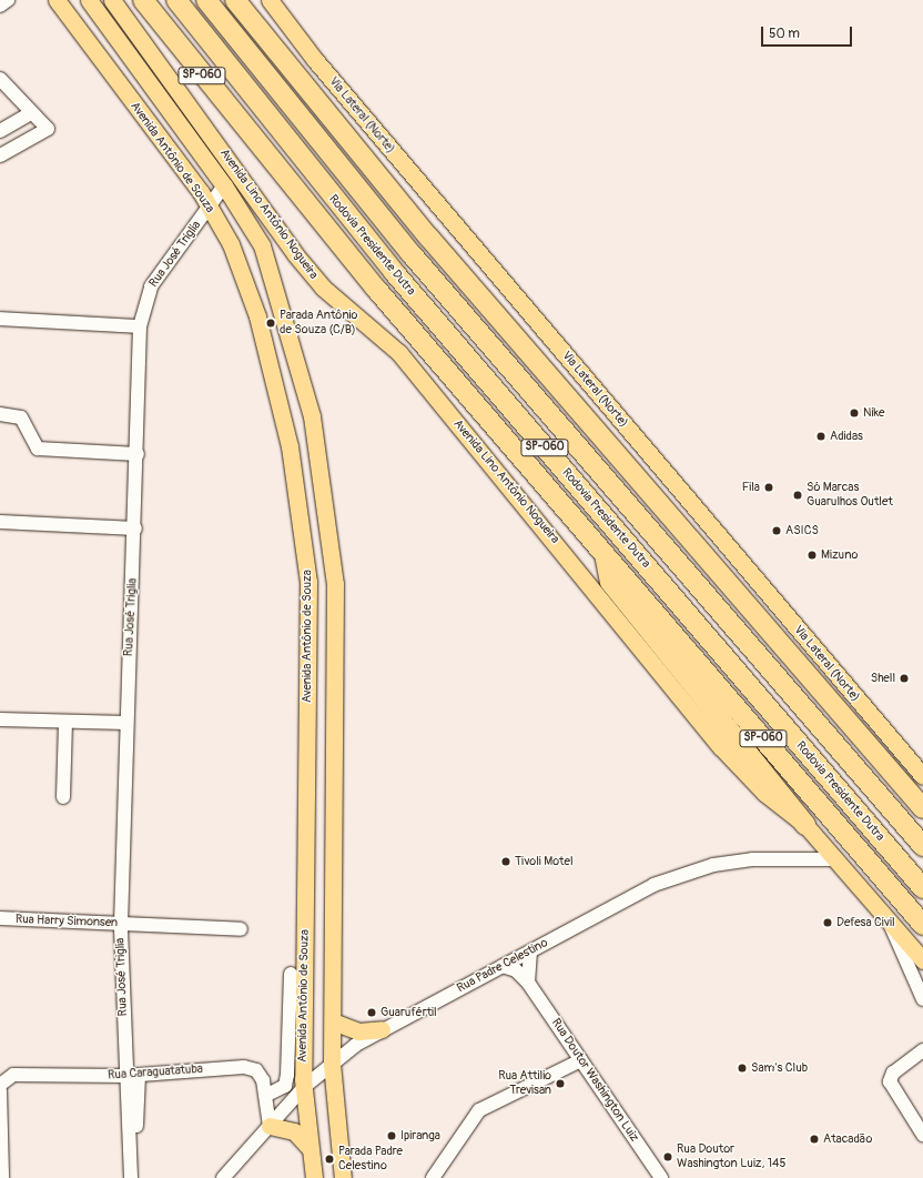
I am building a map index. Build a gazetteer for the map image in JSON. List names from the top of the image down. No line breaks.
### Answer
{"streets":{"highway":["SP-060","Rodovia Presidente Dutra"],"main road":["Via Lateral (Norte)","Avenida Antônio de Souza","Avenida Lino Antônio Nogueira"],"street":["Rua José Triglia","Rua Harry Simonsen","Rua Padre Celestino","Rua Caraguatatuba","Rua Doutor Washington Luiz"]},"crossings":[["Avenida Antônio de Souza","Rua José Triglia"],["Avenida Antônio de Souza","Rua Padre Celestino"],["Avenida Lino Antônio Nogueira","Rua Padre Celestino"],["Rua José Triglia","Rua Harry Simonsen"],["Rua José Triglia","Rua Caraguatatuba"],["Rua Padre Celestino","Rua Caraguatatuba"],["Rua Padre Celestino","Rua Doutor Washington Luiz"]],"places":["Parada Antônio de Souza (C/B)","Nike","Adidas","Fila","Só Marcas Guarulhos Outlet","ASICS","Mizuno","Shell","Tivoli Motel","Defesa Civil","Guarufértil","Sam's Club","Rua Attilio Trevisan","Ipiranga","Atacadão","Rua Doutor Washington Luiz, 145","Parada Padre Celestino"],"scale_bar":"50 m"}
